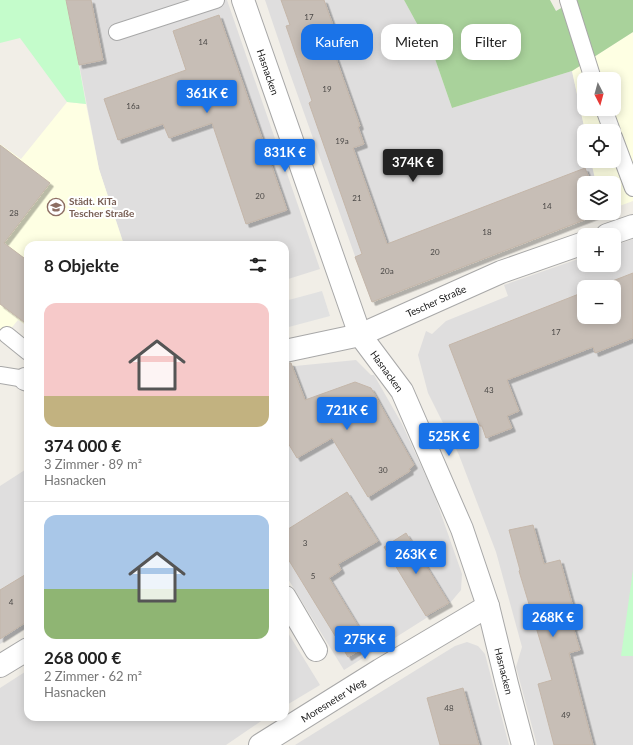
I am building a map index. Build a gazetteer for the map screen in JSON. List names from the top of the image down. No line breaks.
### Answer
{"streets":{"street":["Hasnacken","Tescher Straße","Moresneter Weg"]},"crossings":[["Hasnacken","Tescher Straße"],["Hasnacken","Moresneter Weg"]],"places":{"school or university":["Städt. KiTa Tescher Straße"]},"house_numbers":["17","14","19","16a","19a","20","21","14","28","18","20","20a","17","43","30","3","5","4","48","49"],"north":"bottom","page":{"chip":["Kaufen","Mieten","Filter"],"map_buttons":["+","−"],"price":["361K €","831K €","374K €","721K €","525K €","263K €","268K €","275K €"],"heading":"8 Objekte","list":[{"name":"374 000 €","note":"3 Zimmer · 89 m² · Hasnacken"},{"name":"268 000 €","note":"2 Zimmer · 62 m² · Hasnacken"}]}}
